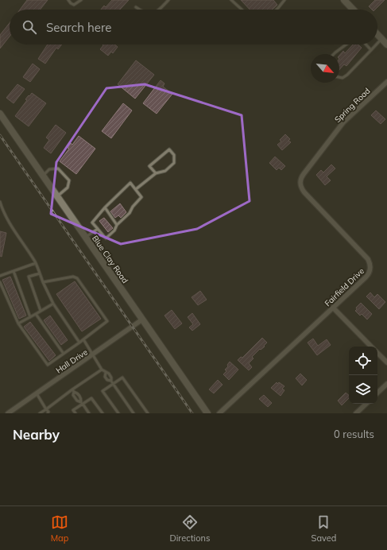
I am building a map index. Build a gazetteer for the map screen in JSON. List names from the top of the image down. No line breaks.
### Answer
{"streets":{"street":["Spring Road","Blue Clay Road","Fairfield Drive","Hall Drive"]},"crossings":[["Spring Road","Fairfield Drive"],["Blue Clay Road","Hall Drive"]],"north":"bottom right","page":{"search":"Search here","heading":["Nearby","0 results"],"nav":["Map","Directions","Saved"]}}
